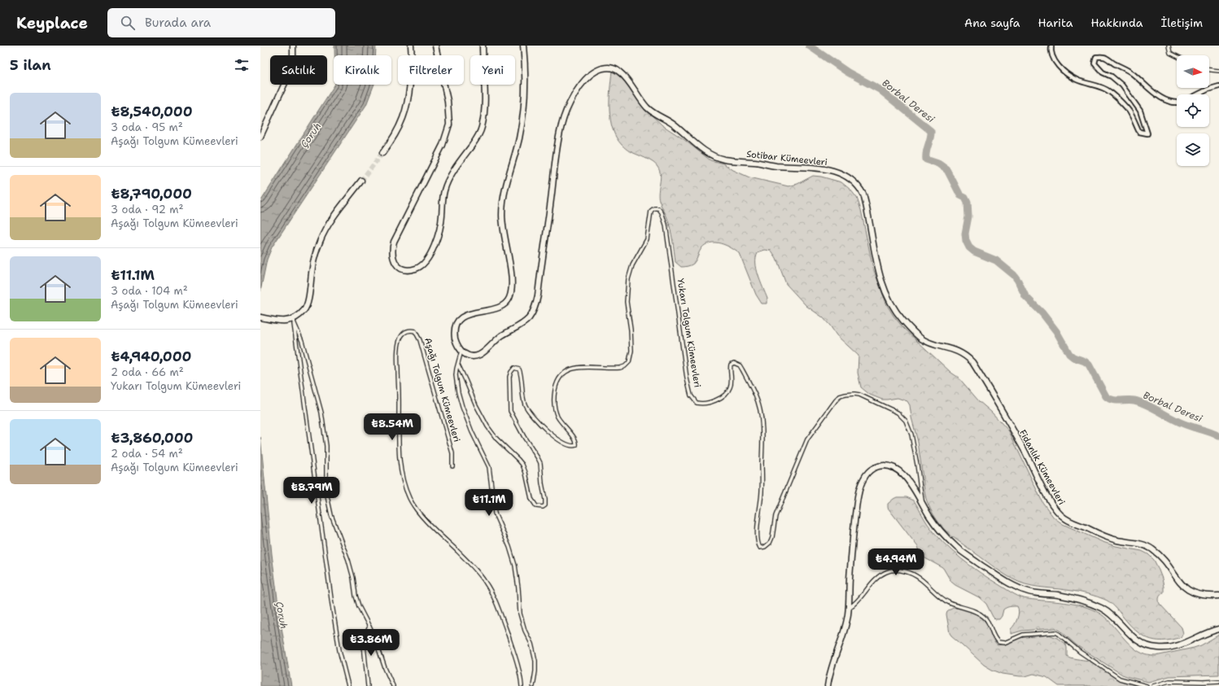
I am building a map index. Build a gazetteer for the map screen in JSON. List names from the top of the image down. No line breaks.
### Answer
{"streets":{"main road":["Sotibar Kümeevleri","Fidanlık Kümeevleri"],"street":["Yukarı Tolgum Kümeevleri","Aşağı Tolgum Kümeevleri"]},"crossings":[["Sotibar Kümeevleri","Aşağı Tolgum Kümeevleri"],["Sotibar Kümeevleri","Fidanlık Kümeevleri"],["Yukarı Tolgum Kümeevleri","Aşağı Tolgum Kümeevleri"]],"water":["Borbal Deresi","Çoruh"],"north":"right","page":{"header":"Keyplace","search":"Burada ara","nav":["Ana sayfa","Harita","Hakkında","İletişim"],"heading":"5 ilan","chip":["Satılık","Kiralık","Filtreler","Yeni"],"list":[{"name":"₺8,540,000","note":"3 oda · 95 m² · Aşağı Tolgum Kümeevleri"},{"name":"₺8,790,000","note":"3 oda · 92 m² · Aşağı Tolgum Kümeevleri"},{"name":"₺11.1M","note":"3 oda · 104 m² · Aşağı Tolgum Kümeevleri"},{"name":"₺4,940,000","note":"2 oda · 66 m² · Yukarı Tolgum Kümeevleri"},{"name":"₺3,860,000","note":"2 oda · 54 m² · Aşağı Tolgum Kümeevleri"}],"price":["₺8.54M","₺8.79M","₺11.1M","₺4.94M","₺3.86M"]}}
